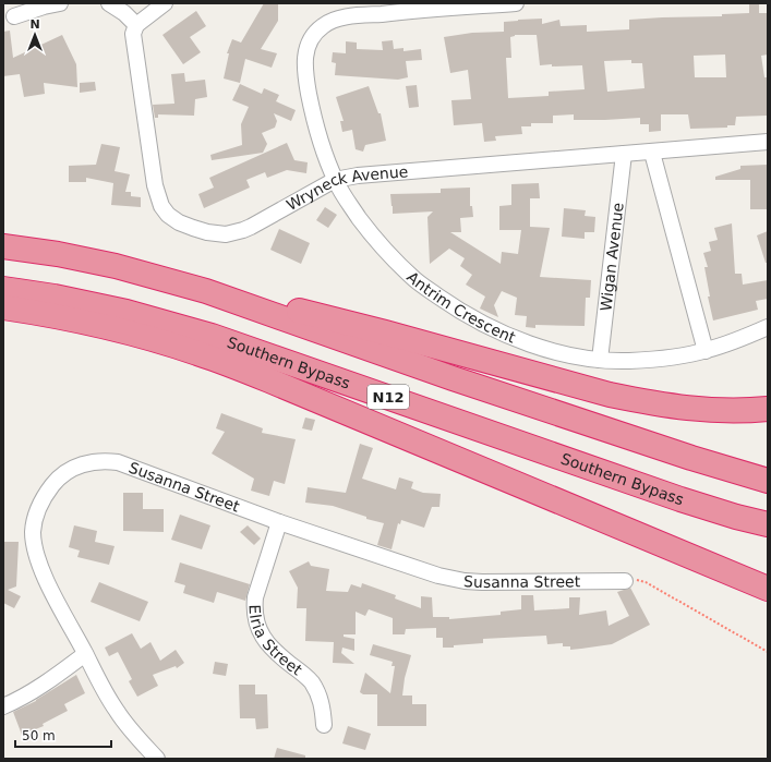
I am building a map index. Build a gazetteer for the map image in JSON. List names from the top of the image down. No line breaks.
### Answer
{"streets":{"highway":["Southern Bypass","N12"],"street":["Wryneck Avenue","Wigan Avenue","Antrim Crescent","Susanna Street","Elria Street"]},"crossings":[["Wryneck Avenue","Wigan Avenue"],["Wryneck Avenue","Antrim Crescent"],["Wigan Avenue","Antrim Crescent"],["Susanna Street","Elria Street"]],"scale_bar":"50 m","north":"top"}
